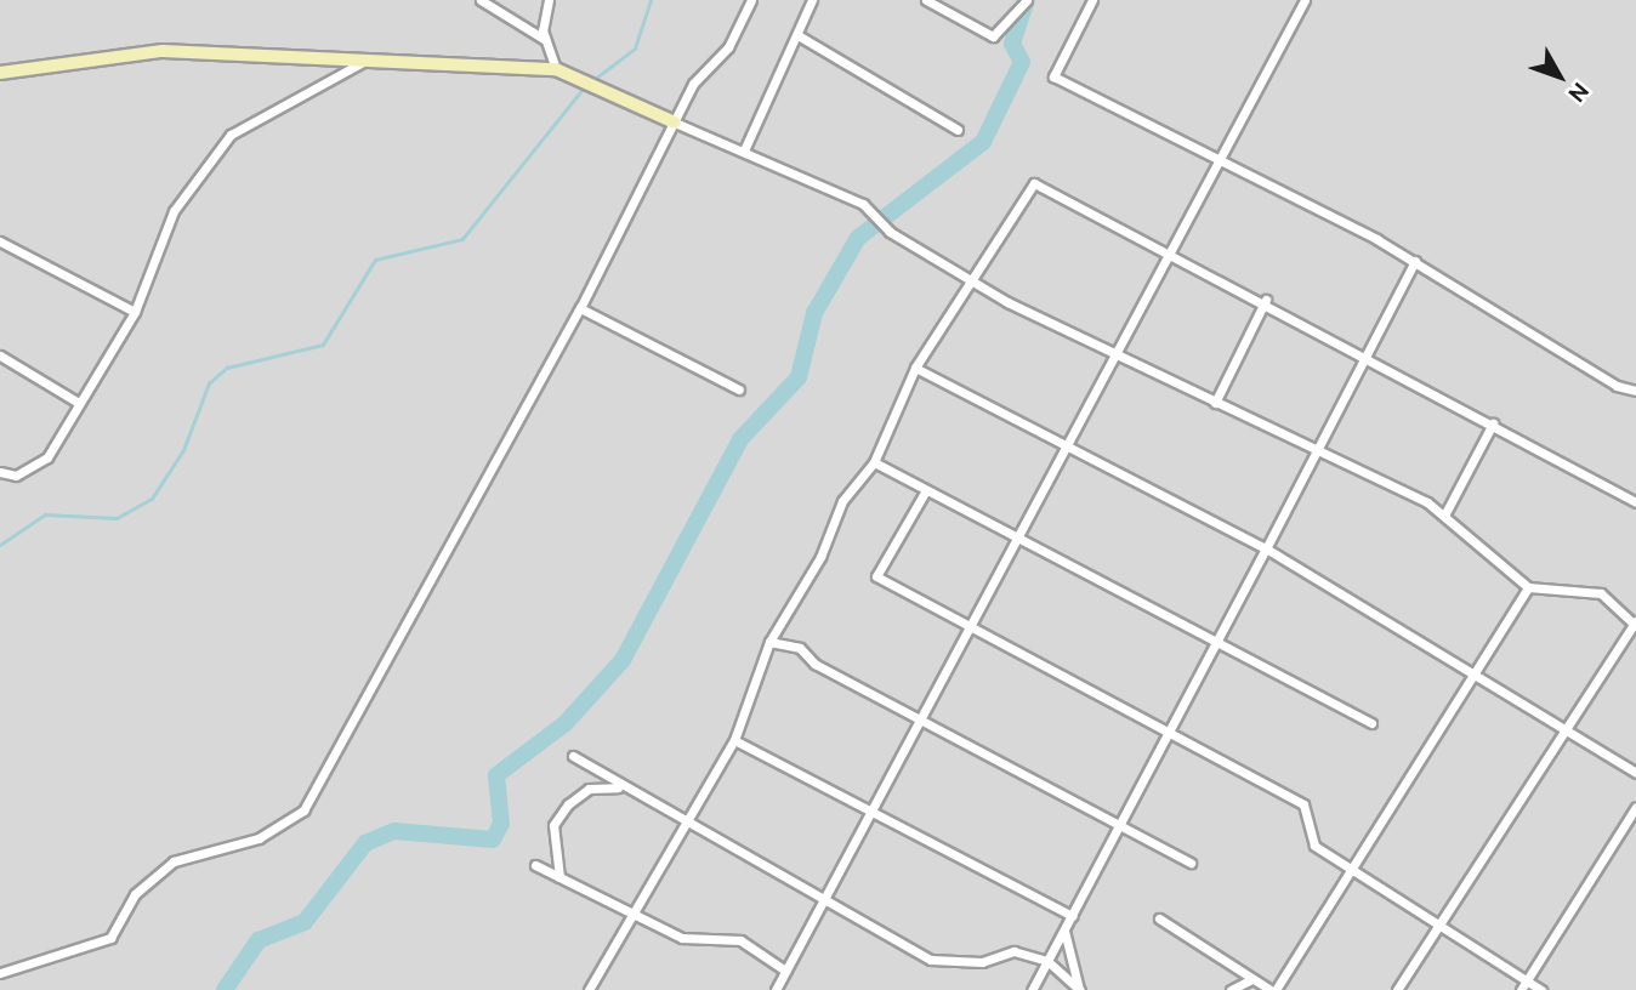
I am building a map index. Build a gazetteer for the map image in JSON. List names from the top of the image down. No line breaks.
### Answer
{"north":"bottom right"}
